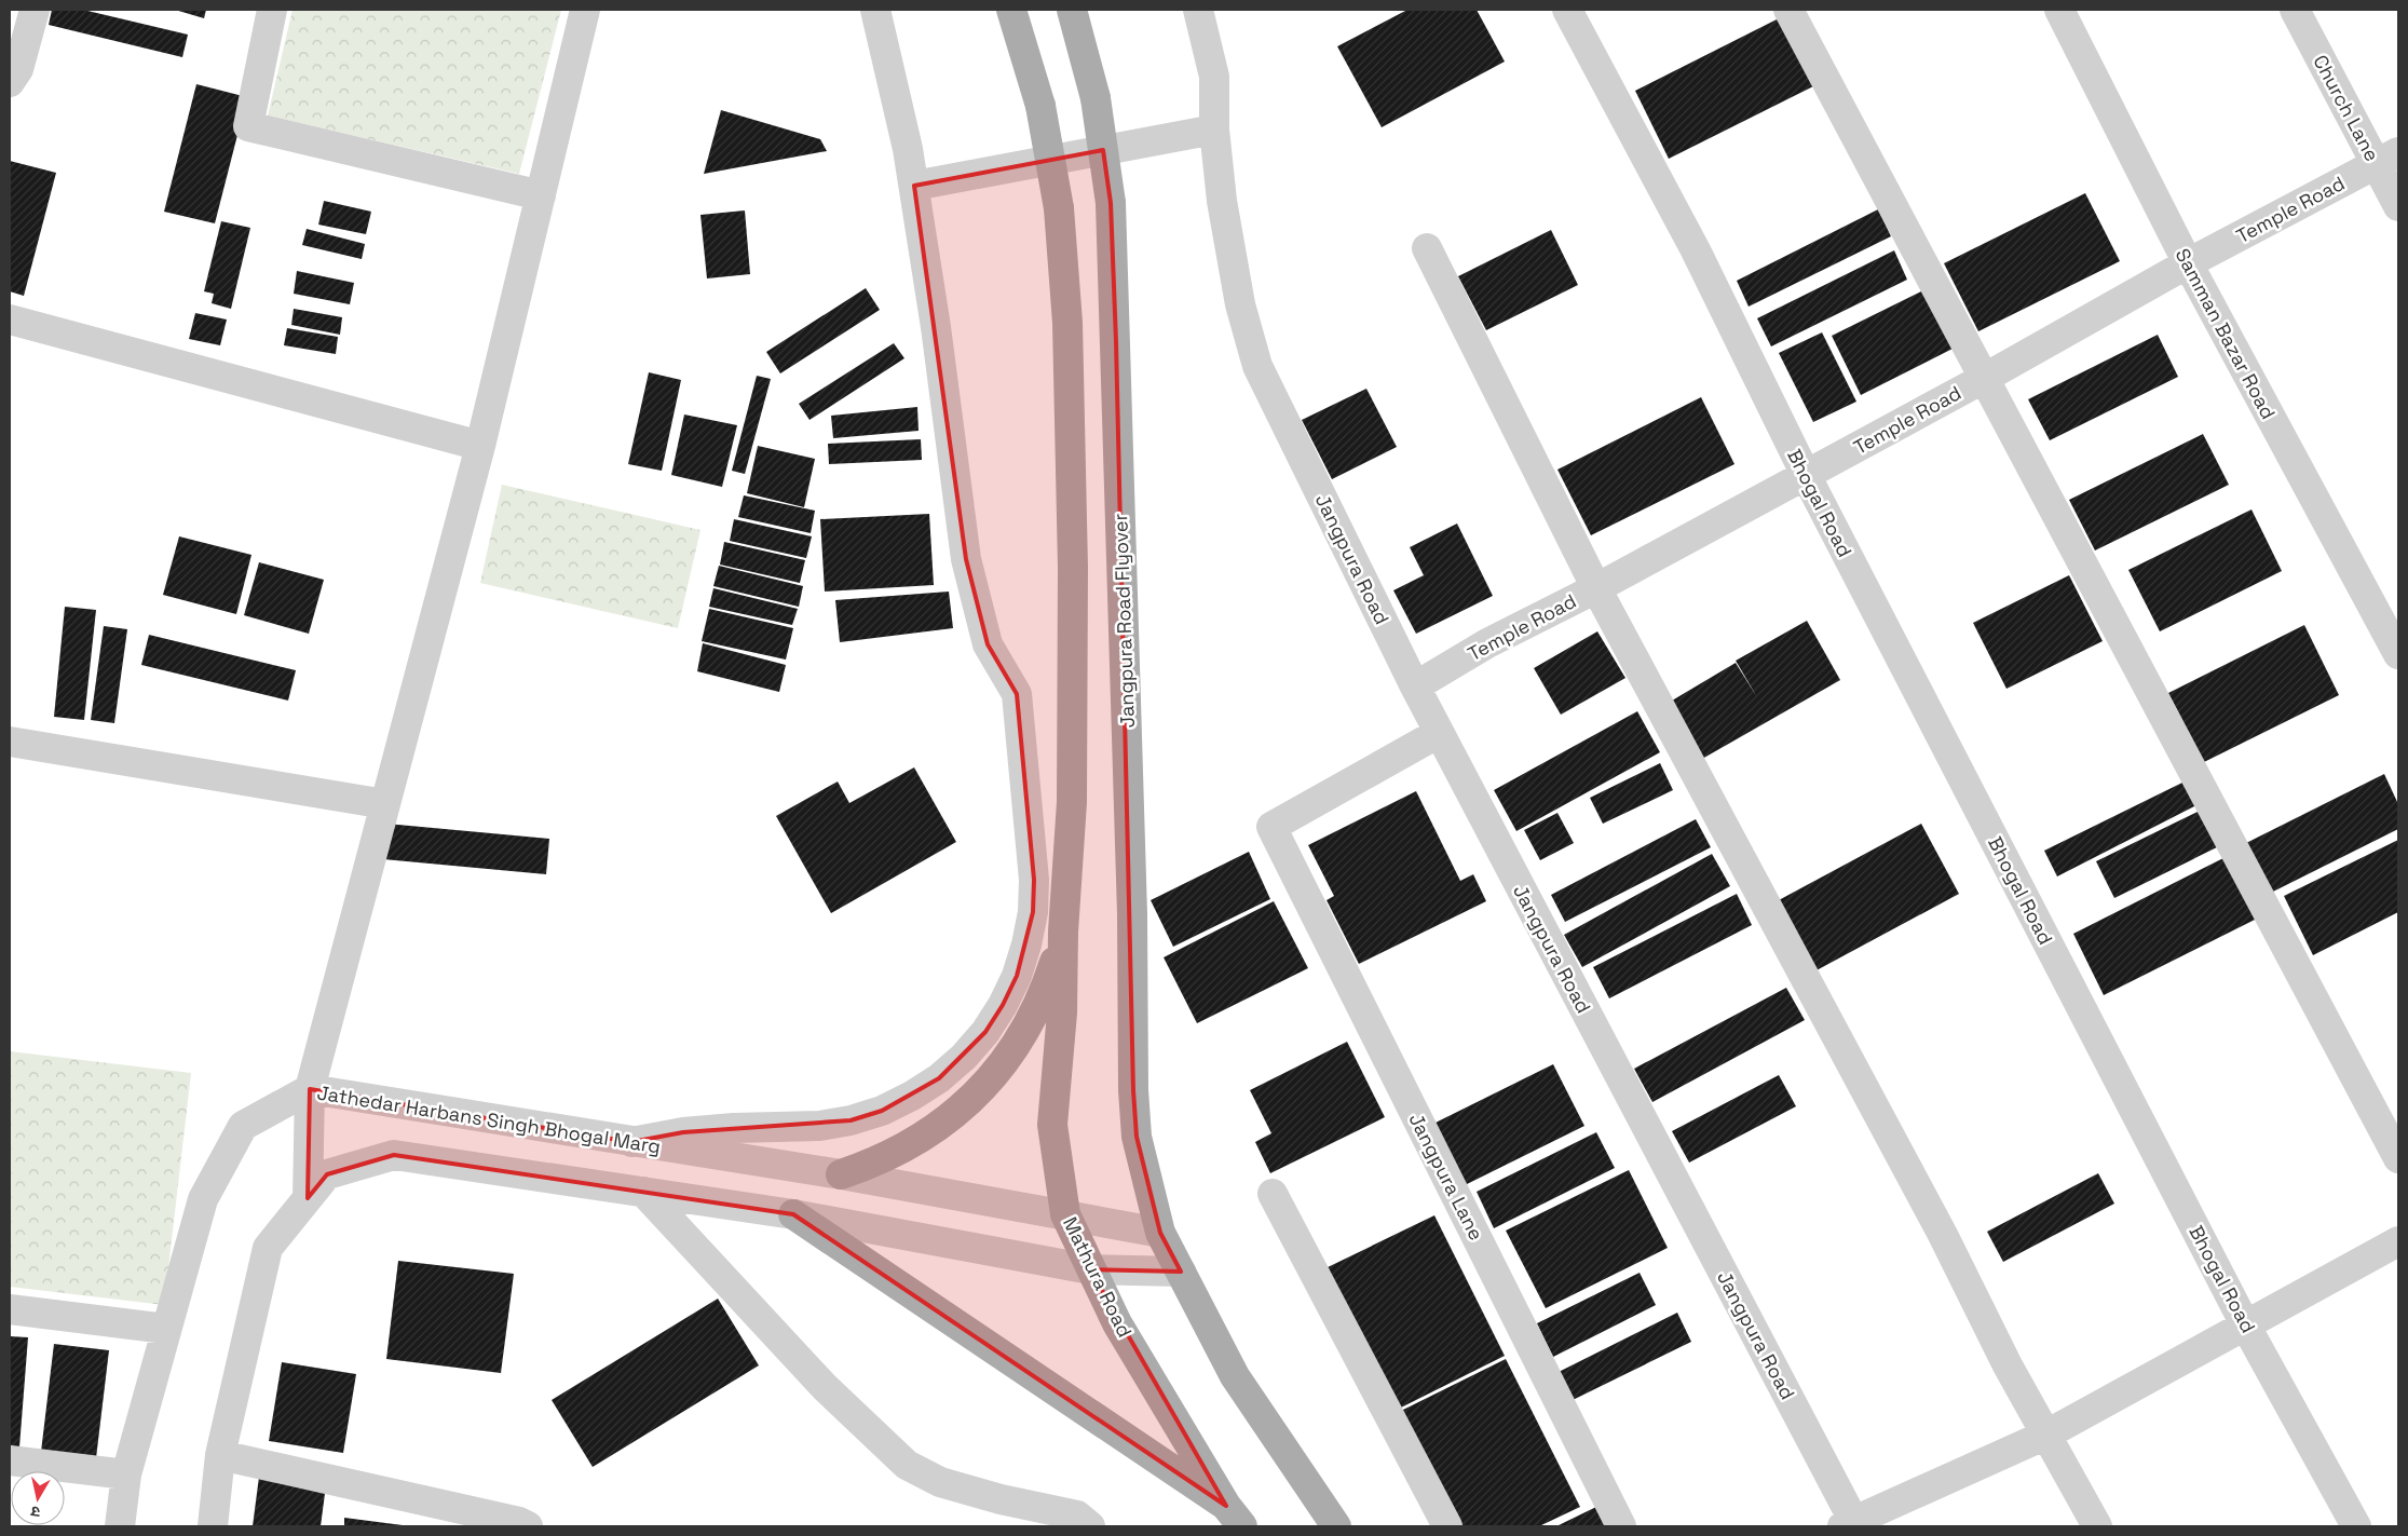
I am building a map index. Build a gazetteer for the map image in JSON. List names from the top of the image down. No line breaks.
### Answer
{"streets":{"main road":["Jangpura Road Flyover","Mathura Road"],"street":["Church Lane","Temple Road","Samman Bazar Road","Bhogal Road","Jangpura Road","Jathedar Harbans Singh Bhogal Marg","Jangpura Lane"]},"crossings":[["Church Lane","Temple Road"],["Temple Road","Samman Bazar Road"],["Temple Road","Bhogal Road"],["Temple Road","Jangpura Road"],["Jangpura Road","Jangpura Lane"],["Jangpura Road Flyover","Jathedar Harbans Singh Bhogal Marg"],["Jathedar Harbans Singh Bhogal Marg","Mathura Road"]],"north":"bottom"}
